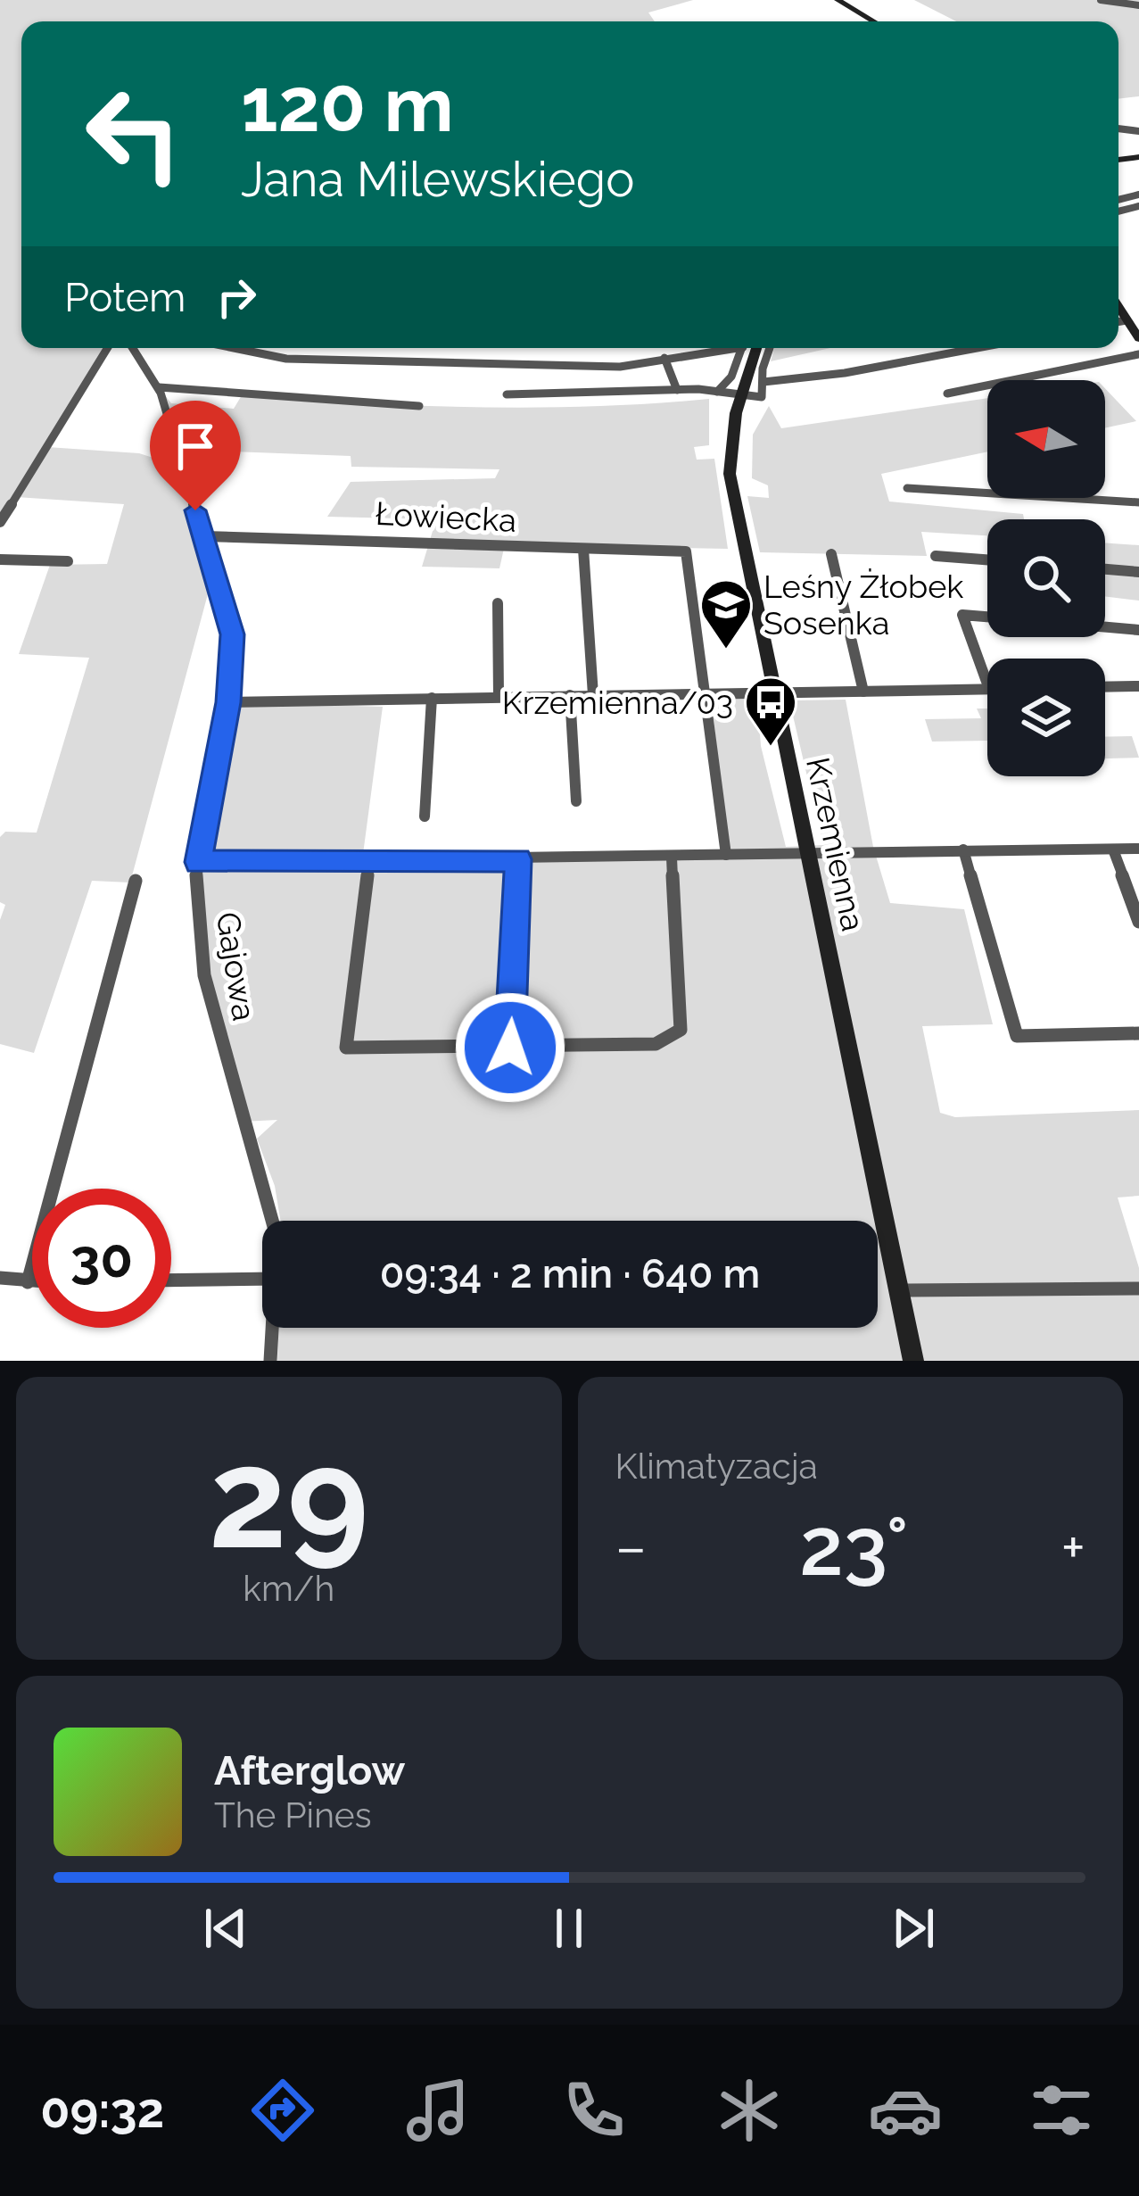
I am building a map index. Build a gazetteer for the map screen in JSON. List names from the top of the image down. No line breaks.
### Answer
{"streets":{"main road":["Krzemienna"],"street":["Łowiecka","Gajowa"]},"crossings":[["Łowiecka","Gajowa"]],"places":{"school or university":["Leśny Żłobek Sosenka"],"bus stop":["Krzemienna/03"]},"north":"left","page":{"turn":["120 m","Jana Milewskiego"],"then":"Potem","limit":"30","trip":"09:34 · 2 min · 640 m","tile":[["29","km/h"],"Klimatyzacja"],"heat":["−","23°","+"],"song":["Afterglow","The Pines"],"tabs":"09:32"}}
